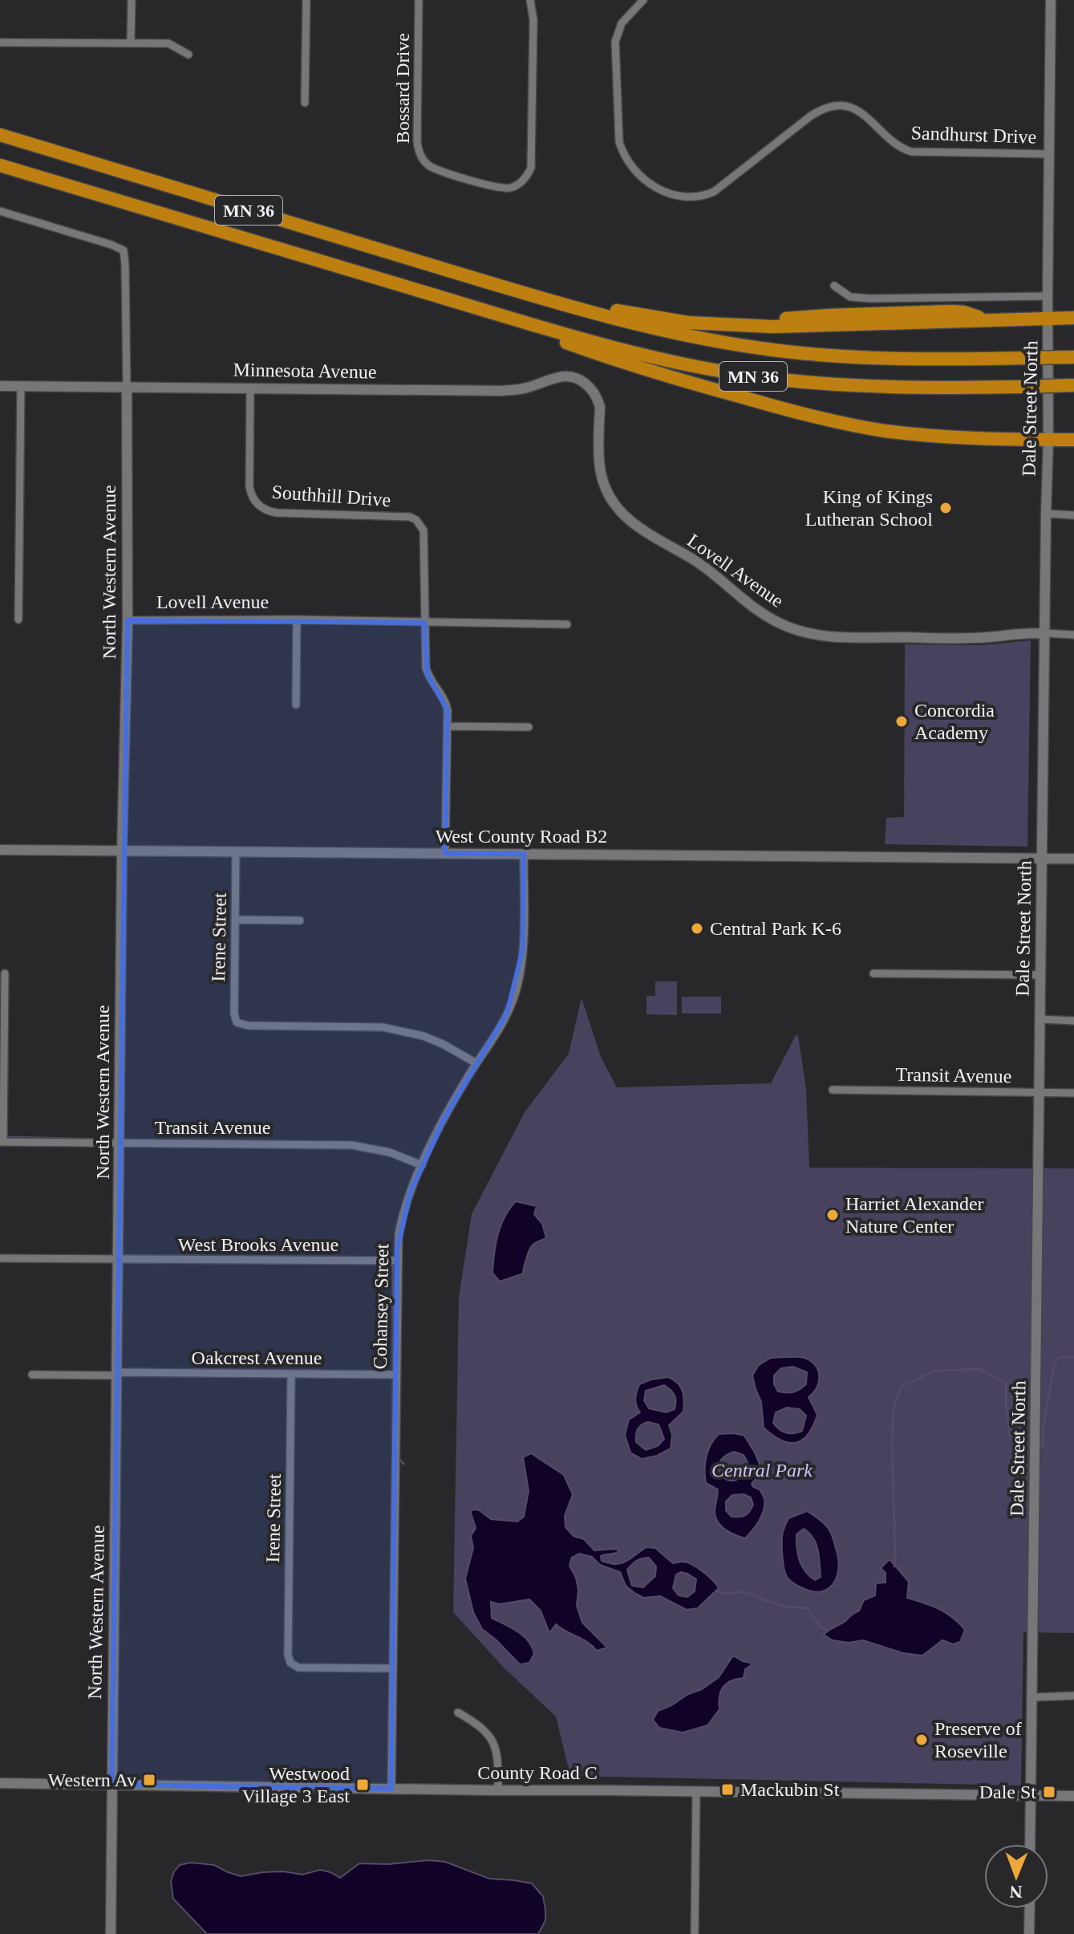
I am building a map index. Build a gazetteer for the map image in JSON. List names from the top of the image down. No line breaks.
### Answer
{"streets":{"highway":["MN 36"],"street":["Bossard Drive","Sandhurst Drive","Minnesota Avenue","Dale Street North","Southhill Drive","Lovell Avenue","North Western Avenue","West County Road B2","Irene Street","Transit Avenue","West Brooks Avenue","Cohansey Street","Oakcrest Avenue","County Road C"]},"crossings":[["Sandhurst Drive","Dale Street North"],["Minnesota Avenue","Southhill Drive"],["Minnesota Avenue","Lovell Avenue"],["Minnesota Avenue","North Western Avenue"],["Dale Street North","Lovell Avenue"],["Dale Street North","West County Road B2"],["Dale Street North","Transit Avenue"],["Dale Street North","County Road C"],["Southhill Drive","Lovell Avenue"],["Lovell Avenue","North Western Avenue"],["North Western Avenue","West County Road B2"],["North Western Avenue","Transit Avenue"],["North Western Avenue","West Brooks Avenue"],["North Western Avenue","Oakcrest Avenue"],["North Western Avenue","County Road C"],["West County Road B2","Irene Street"],["West County Road B2","Cohansey Street"],["Irene Street","Cohansey Street"],["Irene Street","Oakcrest Avenue"],["Transit Avenue","Cohansey Street"],["West Brooks Avenue","Cohansey Street"],["Cohansey Street","Oakcrest Avenue"],["Cohansey Street","County Road C"]],"parks":["Central Park"],"places":{"other":["King of Kings Lutheran School","Concordia Academy","Central Park K-6","Harriet Alexander Nature Center","Preserve of Roseville"],"transit":["Western Av","Westwood Village 3 East","Mackubin St","Dale St"]},"north":"bottom"}
